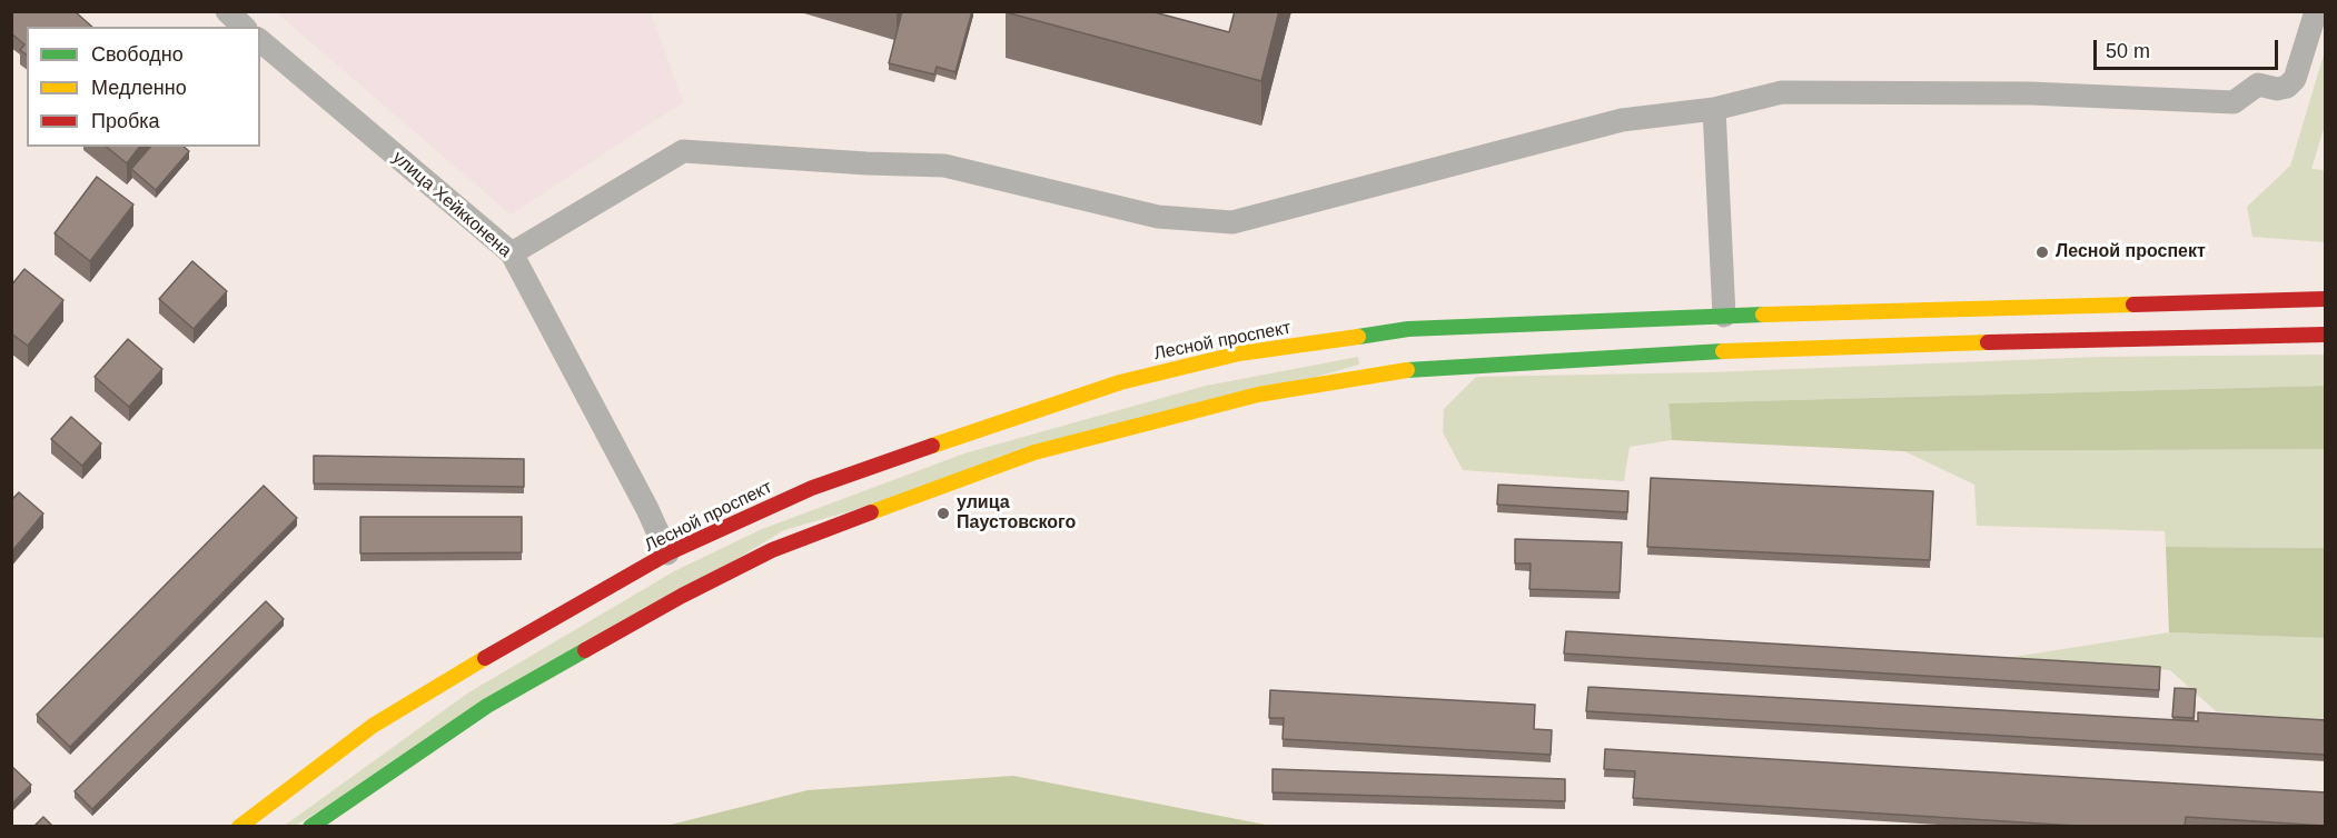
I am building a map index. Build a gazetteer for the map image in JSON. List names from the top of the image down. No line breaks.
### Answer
{"streets":{"main road":["Лесной проспект"],"street":["улица Хейкконена"]},"crossings":[["улица Хейкконена","Лесной проспект"]],"places":["Лесной проспект","улица Паустовского"],"legend":["Свободно","Медленно","Пробка"],"scale_bar":"50 m"}
